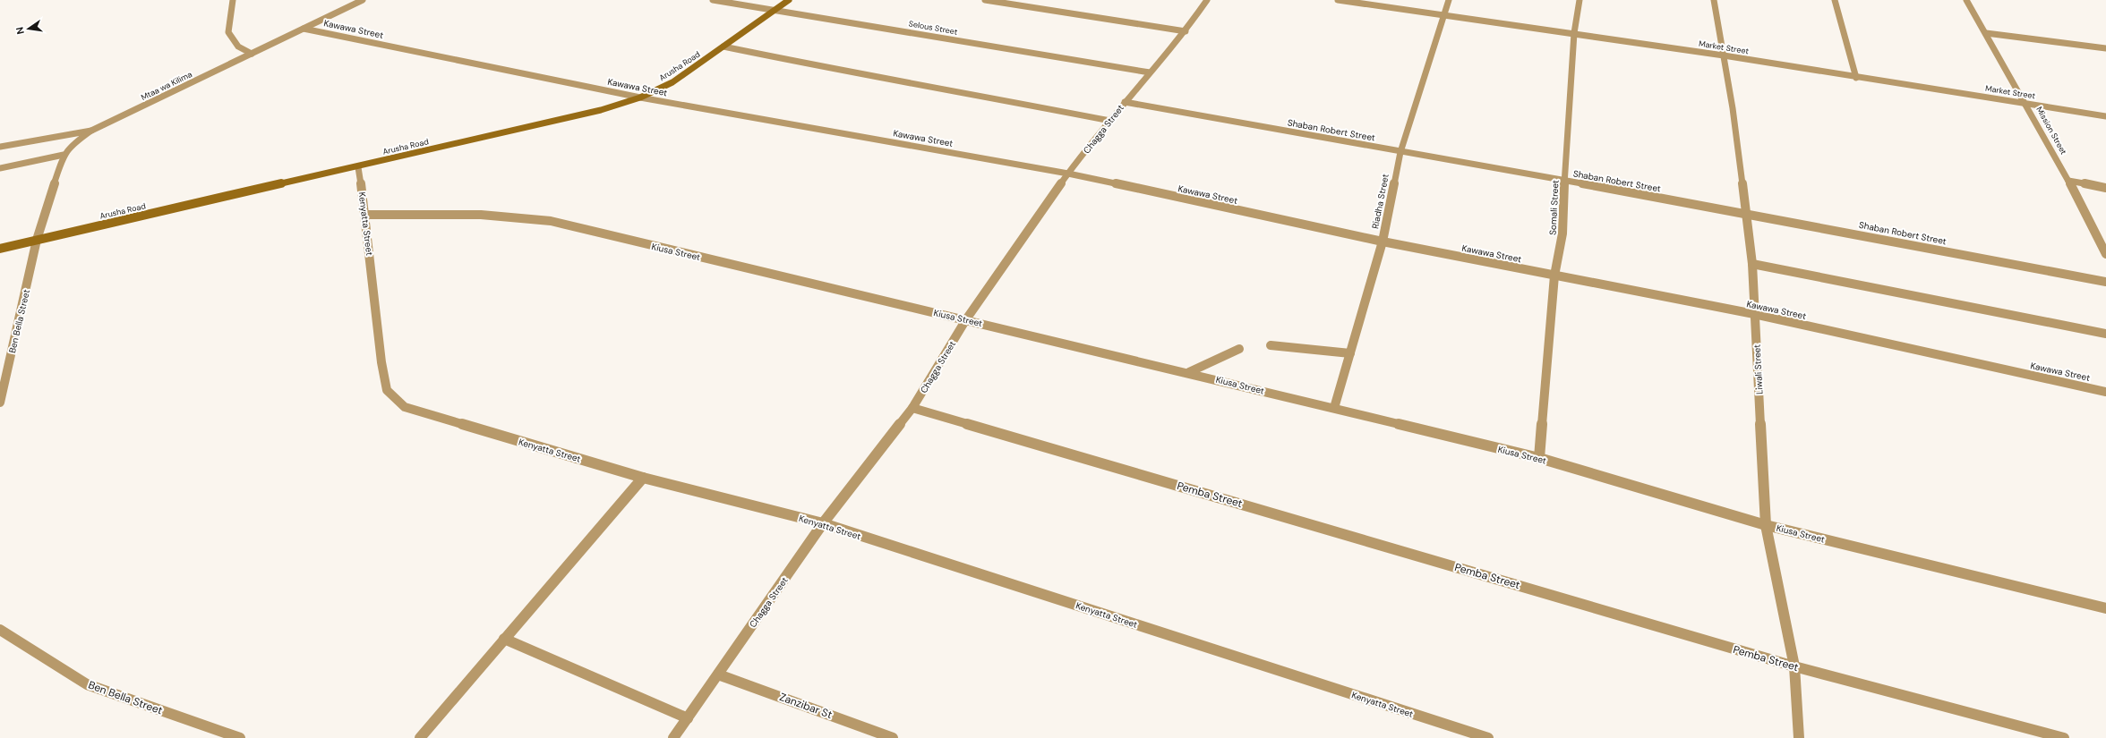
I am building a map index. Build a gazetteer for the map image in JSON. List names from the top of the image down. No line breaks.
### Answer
{"streets":{"main road":["Arusha Road"],"street":["Selous Street","Kawawa Street","Market Street","Mtaa wa Kilima","Chagga Street","Shaban Robert Street","Mission Street","Riadha Street","Somali Street","Kenyatta Street","Kiusa Street","Ben Bella Street","Liwali Street","Pemba Street","Zanzibar St"]},"crossings":[["Selous Street","Arusha Road"],["Selous Street","Chagga Street"],["Kawawa Street","Arusha Road"],["Kawawa Street","Mtaa wa Kilima"],["Kawawa Street","Chagga Street"],["Kawawa Street","Riadha Street"],["Kawawa Street","Somali Street"],["Kawawa Street","Liwali Street"],["Market Street","Mission Street"],["Market Street","Riadha Street"],["Market Street","Somali Street"],["Market Street","Liwali Street"],["Arusha Road","Mtaa wa Kilima"],["Arusha Road","Kenyatta Street"],["Arusha Road","Ben Bella Street"],["Mtaa wa Kilima","Ben Bella Street"],["Chagga Street","Shaban Robert Street"],["Chagga Street","Kenyatta Street"],["Chagga Street","Kiusa Street"],["Chagga Street","Pemba Street"],["Chagga Street","Zanzibar St"],["Shaban Robert Street","Riadha Street"],["Shaban Robert Street","Somali Street"],["Shaban Robert Street","Liwali Street"],["Riadha Street","Kiusa Street"],["Somali Street","Kiusa Street"],["Kenyatta Street","Kiusa Street"],["Kiusa Street","Liwali Street"],["Liwali Street","Pemba Street"]],"north":"left"}
